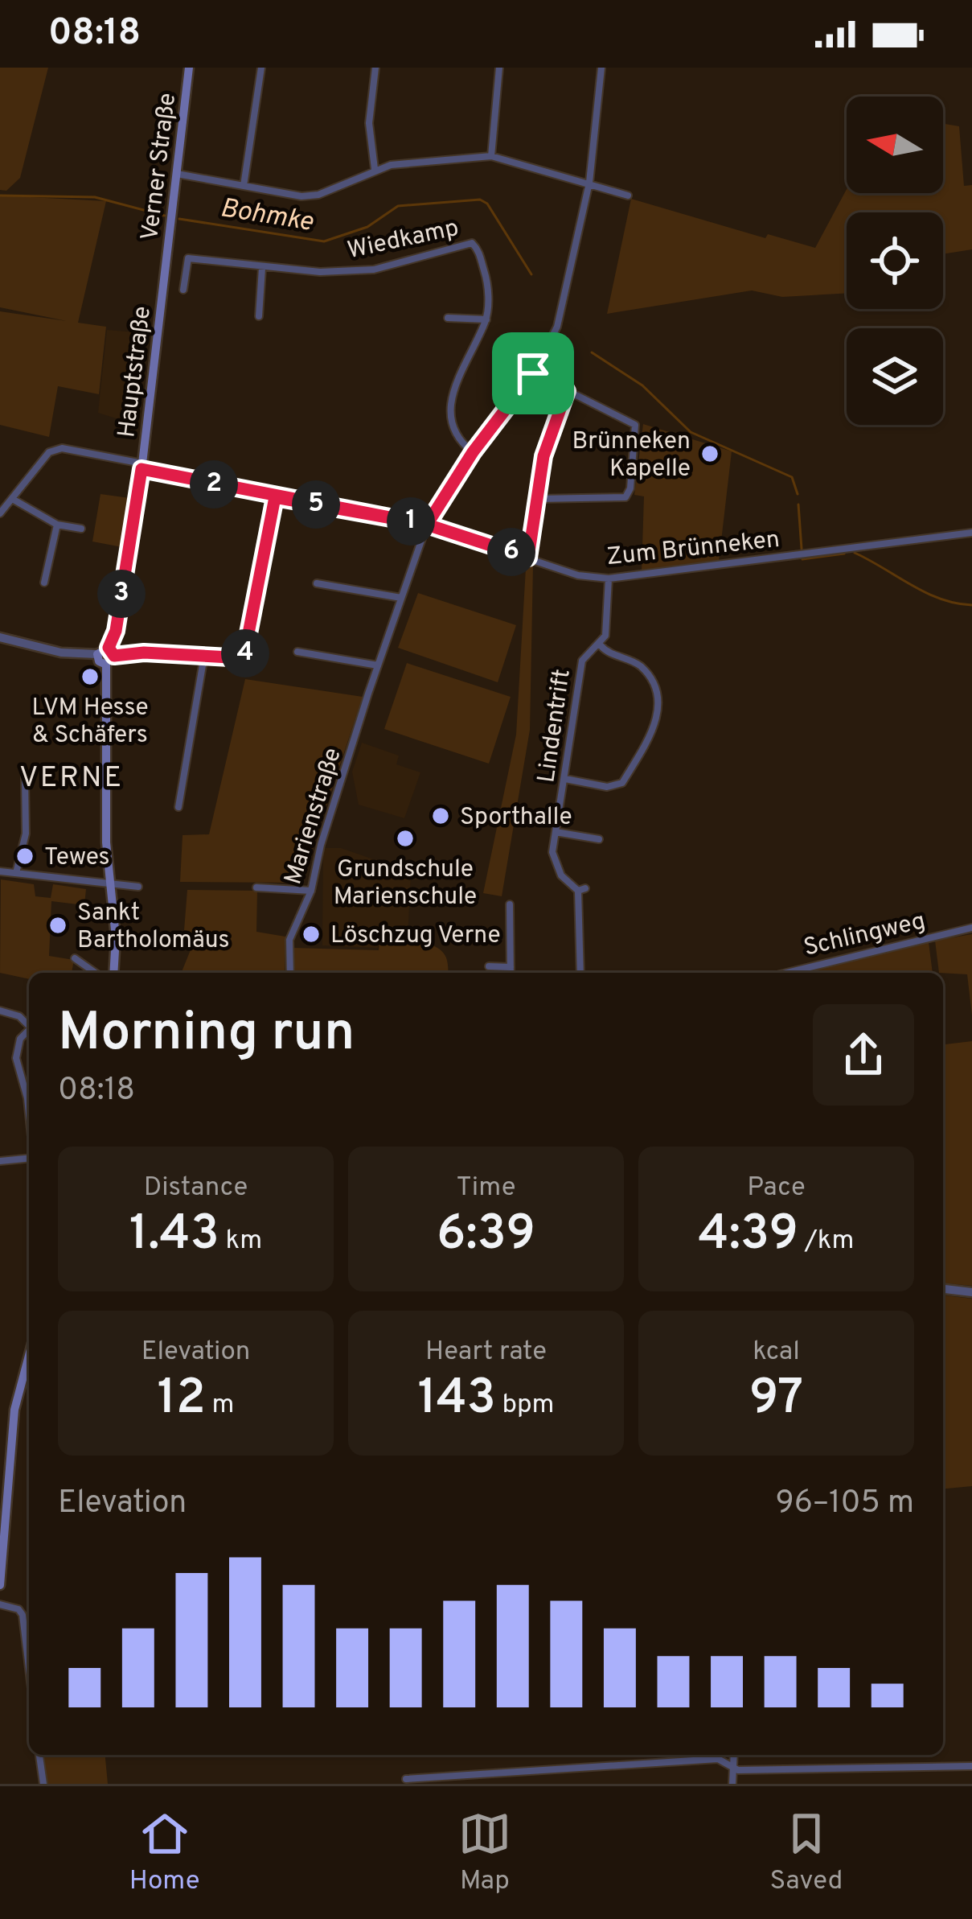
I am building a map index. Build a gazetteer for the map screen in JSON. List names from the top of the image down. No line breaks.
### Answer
{"streets":{"main road":["Verner Straße","Hauptstraße"],"street":["Wiedkamp","Zum Brünneken","Lindentrift","Marienstraße","Schlingweg"]},"crossings":[["Verner Straße","Hauptstraße"],["Hauptstraße","Zum Brünneken"],["Zum Brünneken","Lindentrift"],["Zum Brünneken","Marienstraße"]],"districts":["VERNE"],"water":["Bohmke"],"places":["Brünneken Kapelle","LVM Hesse & Schäfers","Sporthalle","Grundschule Marienschule","Tewes","Sankt Bartholomäus","Löschzug Verne"],"north":"left","page":{"status":"08:18","pins":["2","5","1","6","3","4"],"heading":["Morning run","08:18"],"stats":[["Distance","1.43 km"],["Time","6:39"],["Pace","4:39 /km"],["Elevation","12 m"],["Heart rate","143 bpm"],["kcal","97"]],"chart":["Elevation","96–105 m"],"tabs":["Home","Map","Saved"]}}
